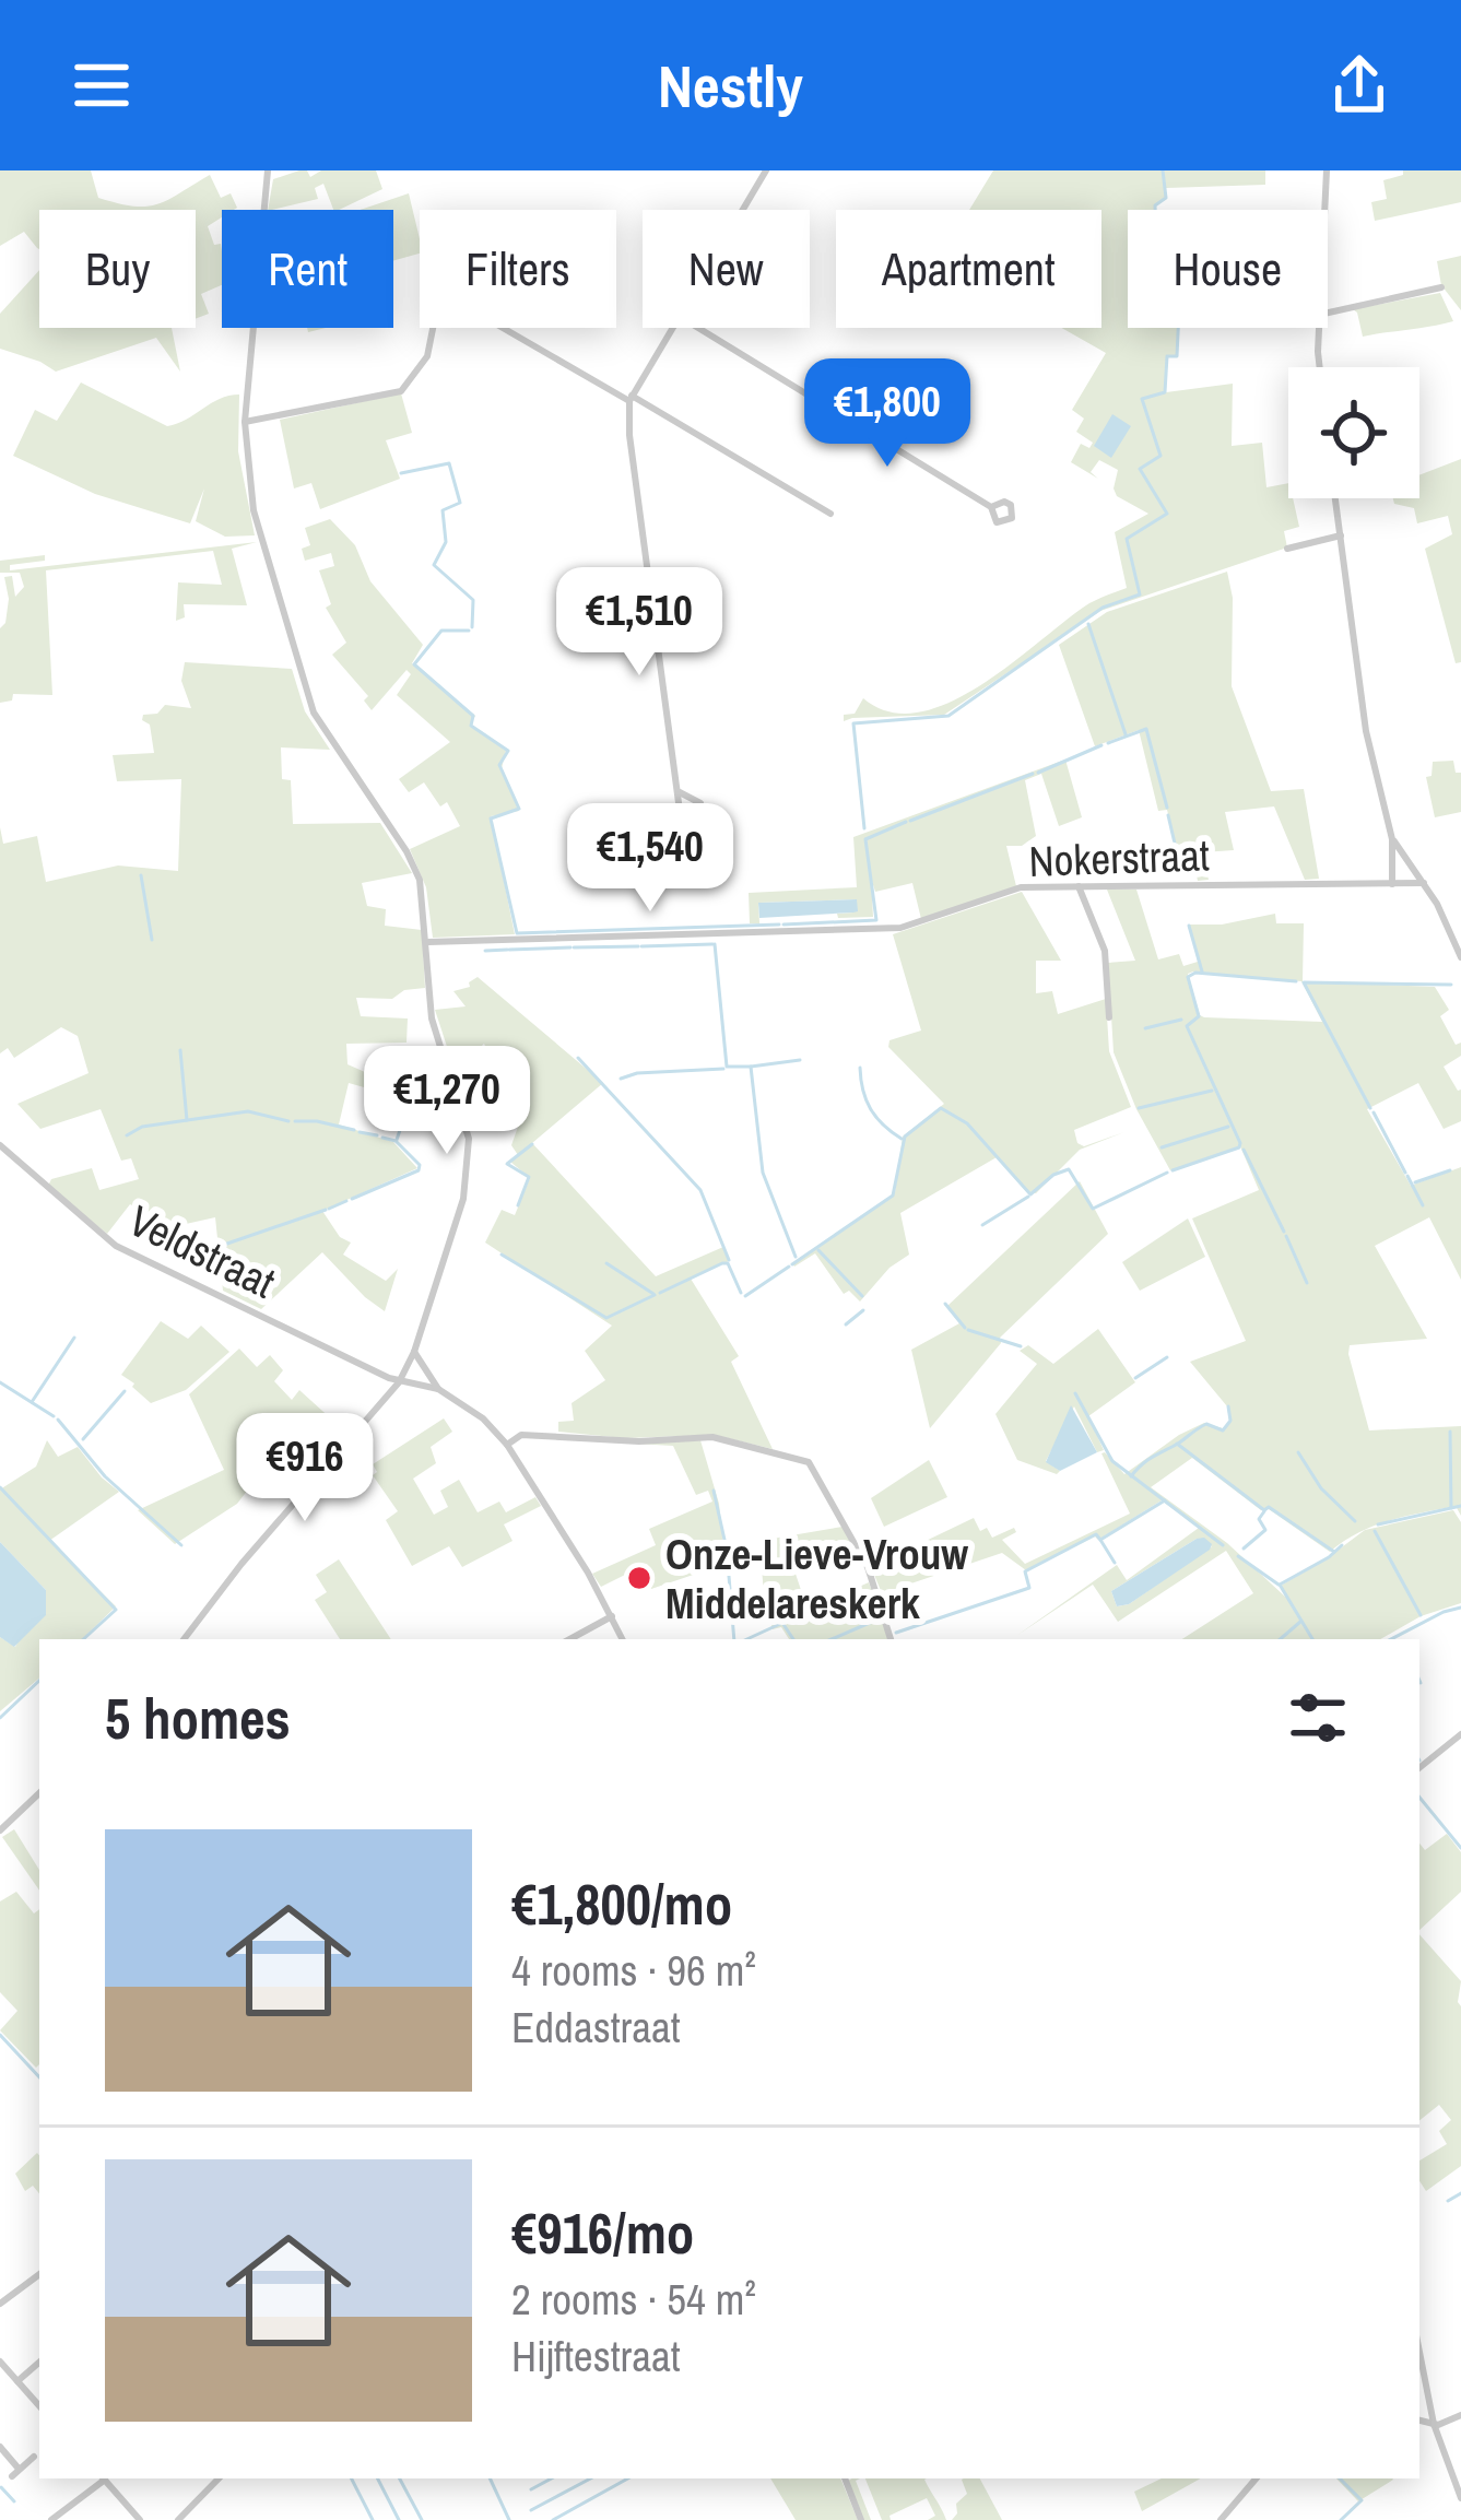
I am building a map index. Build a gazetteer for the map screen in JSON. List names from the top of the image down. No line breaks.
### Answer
{"streets":{"street":["Nokerstraat","Veldstraat"]},"places":["Onze-Lieve-Vrouw Middelareskerk"],"page":{"header":"Nestly","chip":["Buy","Rent","Filters","New","Apartment","House"],"price":["€1,800","€1,510","€1,540","€1,270","€916"],"heading":"5 homes","list":[{"name":"€1,800/mo","note":"4 rooms · 96 m² · Eddastraat"},{"name":"€916/mo","note":"2 rooms · 54 m² · Hijftestraat"}]}}
